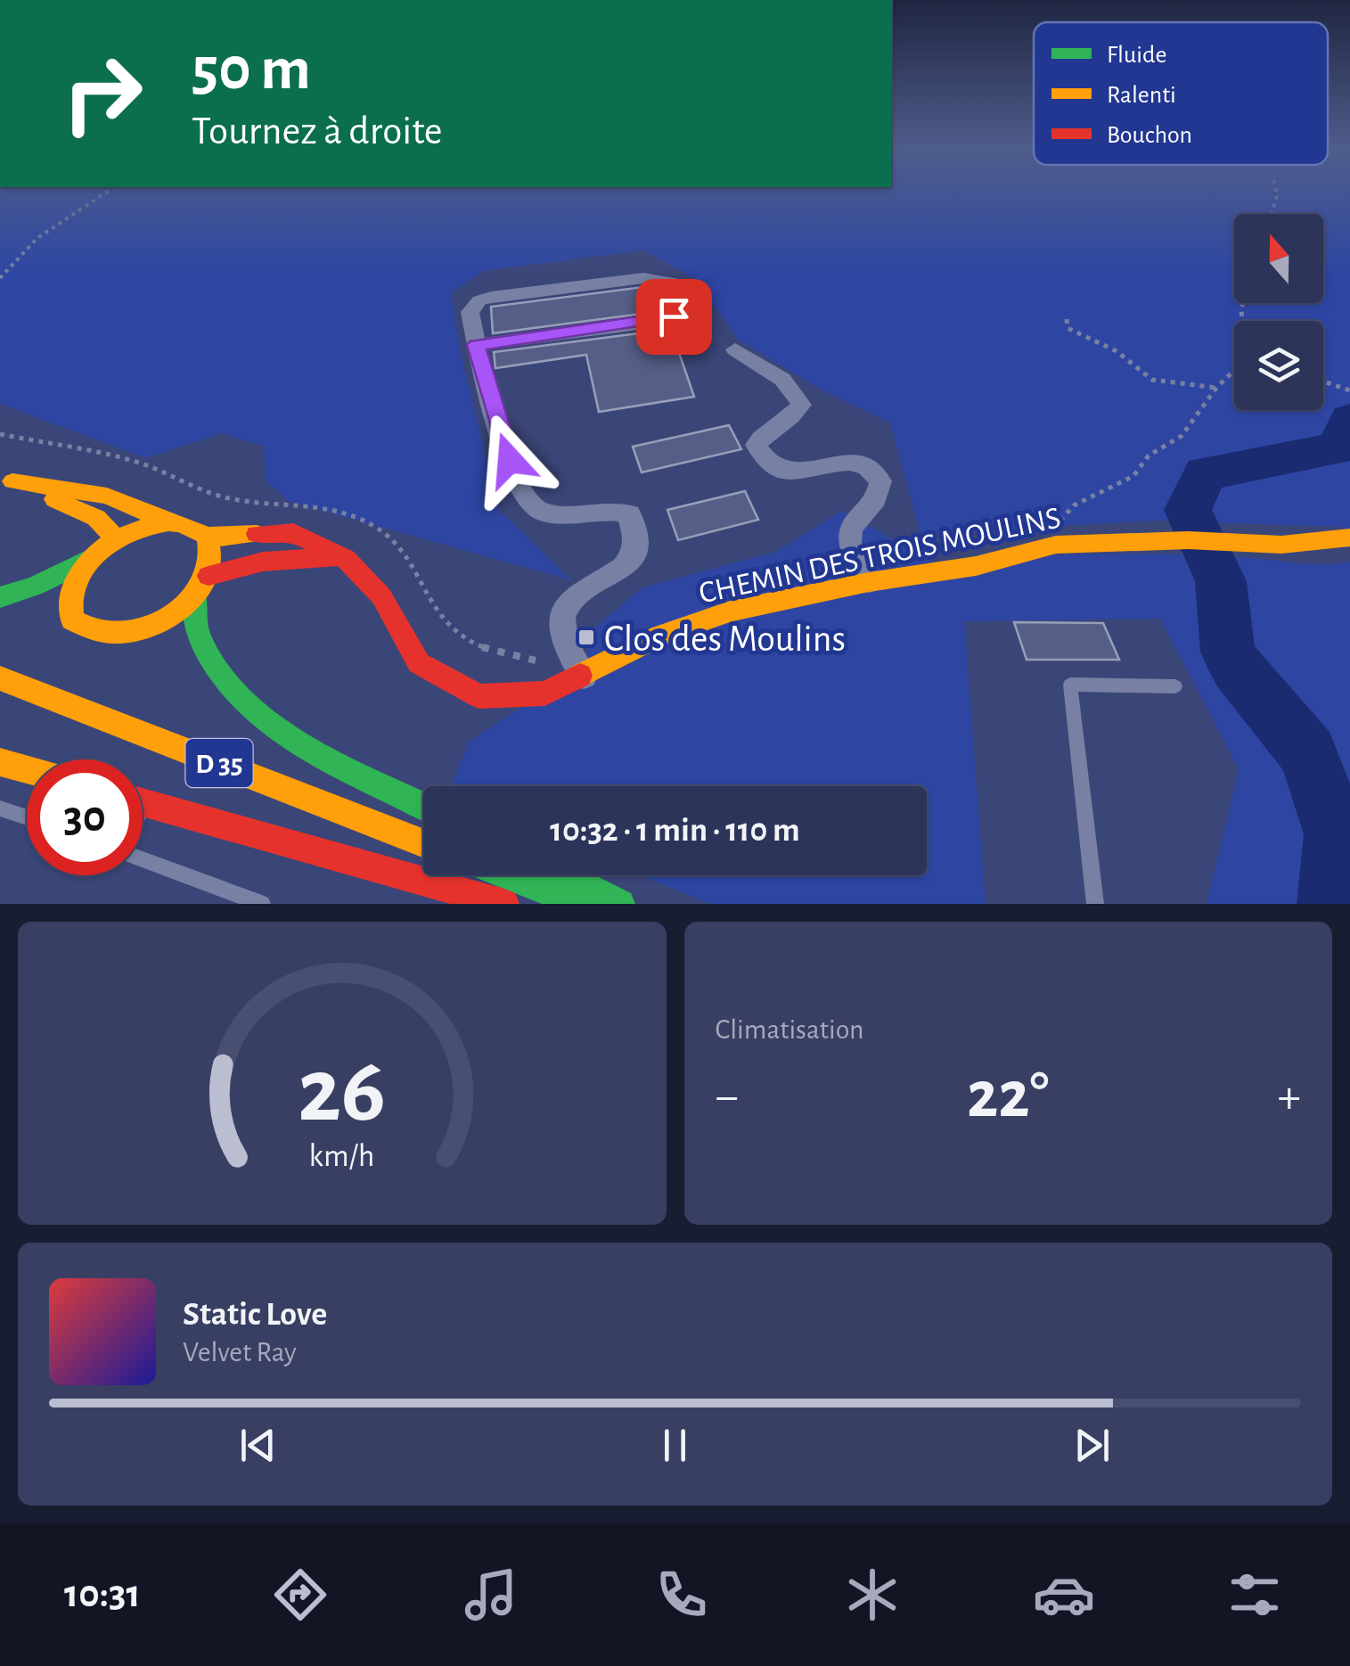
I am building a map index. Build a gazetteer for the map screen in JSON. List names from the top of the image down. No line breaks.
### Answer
{"streets":{"street":["CHEMIN DES TROIS MOULINS","D 35"]},"places":{"transit":["Clos des Moulins"]},"legend":["Fluide","Ralenti","Bouchon"],"north":"top","page":{"turn":["50 m","Tournez à droite"],"limit":"30","trip":"10:32 · 1 min · 110 m","tile":"Climatisation","heat":["−","22°","+"],"song":["Static Love","Velvet Ray"],"tabs":"10:31","gauge":["26","km/h"]}}
